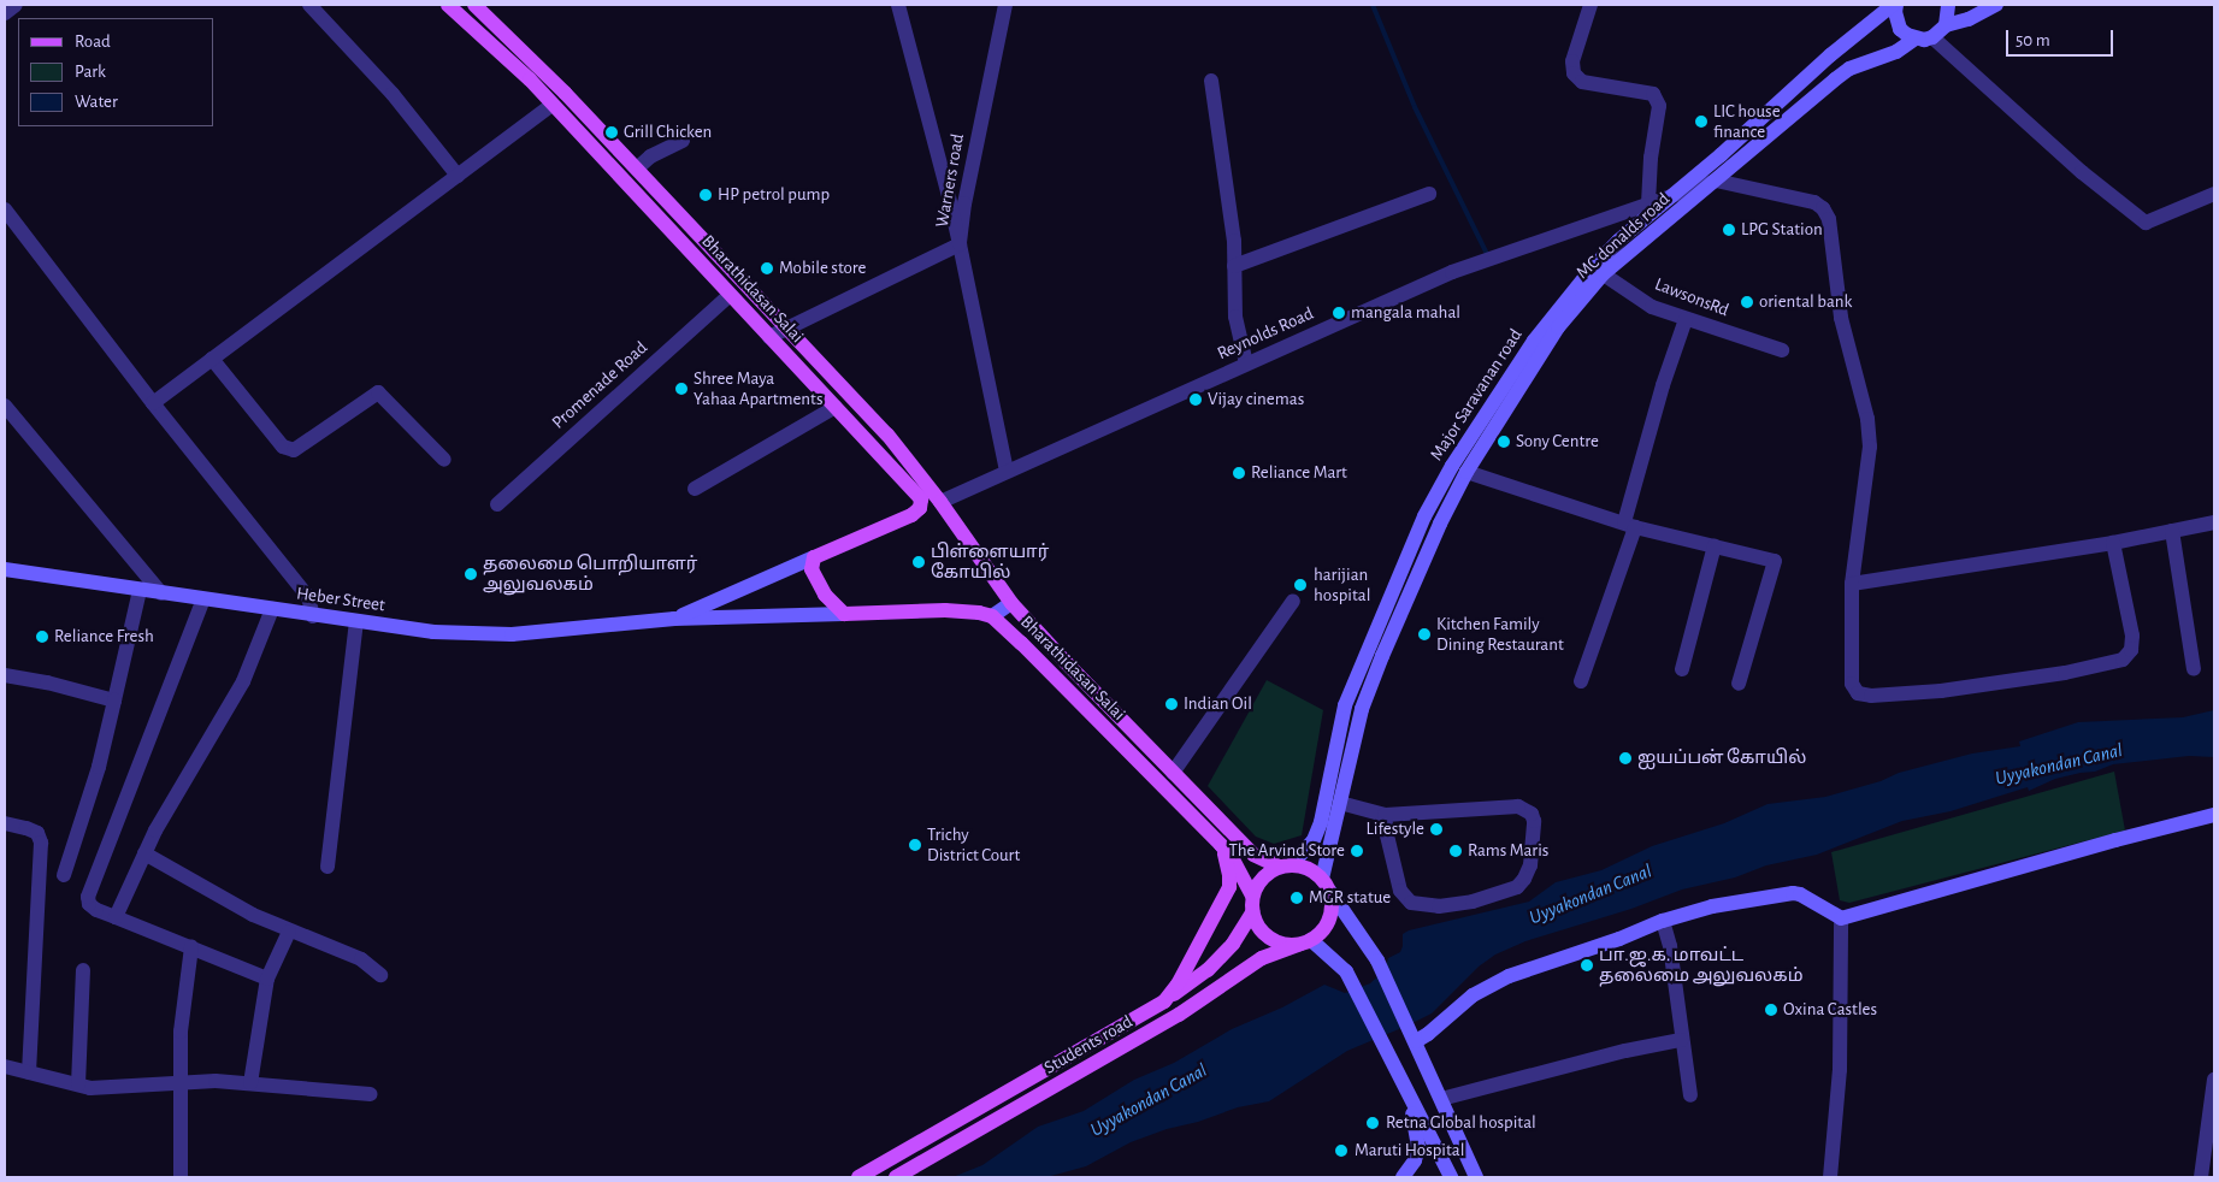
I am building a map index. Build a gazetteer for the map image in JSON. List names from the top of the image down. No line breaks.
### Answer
{"streets":{"main road":["MC donalds road","Bharathidasan Salai","Major Saravanan road","Heber Street","Students road"],"street":["Warners road","LawsonsRd","Reynolds Road","Promenade Road"]},"crossings":[["Warners road","Reynolds Road"],["MC donalds road","LawsonsRd"],["MC donalds road","Reynolds Road"],["MC donalds road","Major Saravanan road"],["Bharathidasan Salai","Reynolds Road"],["Bharathidasan Salai","Promenade Road"],["Bharathidasan Salai","Major Saravanan road"],["Bharathidasan Salai","Students road"],["LawsonsRd","Major Saravanan road"],["Reynolds Road","Major Saravanan road"],["Major Saravanan road","Students road"]],"water":["Uyyakondan Canal"],"places":["LIC house finance","Grill Chicken","HP petrol pump","LPG Station","Mobile store","oriental bank","mangala mahal","Shree Maya Yahaa Apartments","Vijay cinemas","Sony Centre","Reliance Mart","பிள்ளையார் கோயில்","தலைமை பொறியாளர் அலுவலகம்","harijian hospital","Kitchen Family Dining Restaurant","Reliance Fresh","Indian Oil","ஐயப்பன் கோயில்","Lifestyle","Trichy District Court","The Arvind Store","Rams Maris","MGR statue","பா.ஜ.க. மாவட்ட தலைமை அலுவலகம்","Oxina Castles","Retna Global hospital","Maruti Hospital"],"legend":["Road","Park","Water"],"scale_bar":"50 m"}
